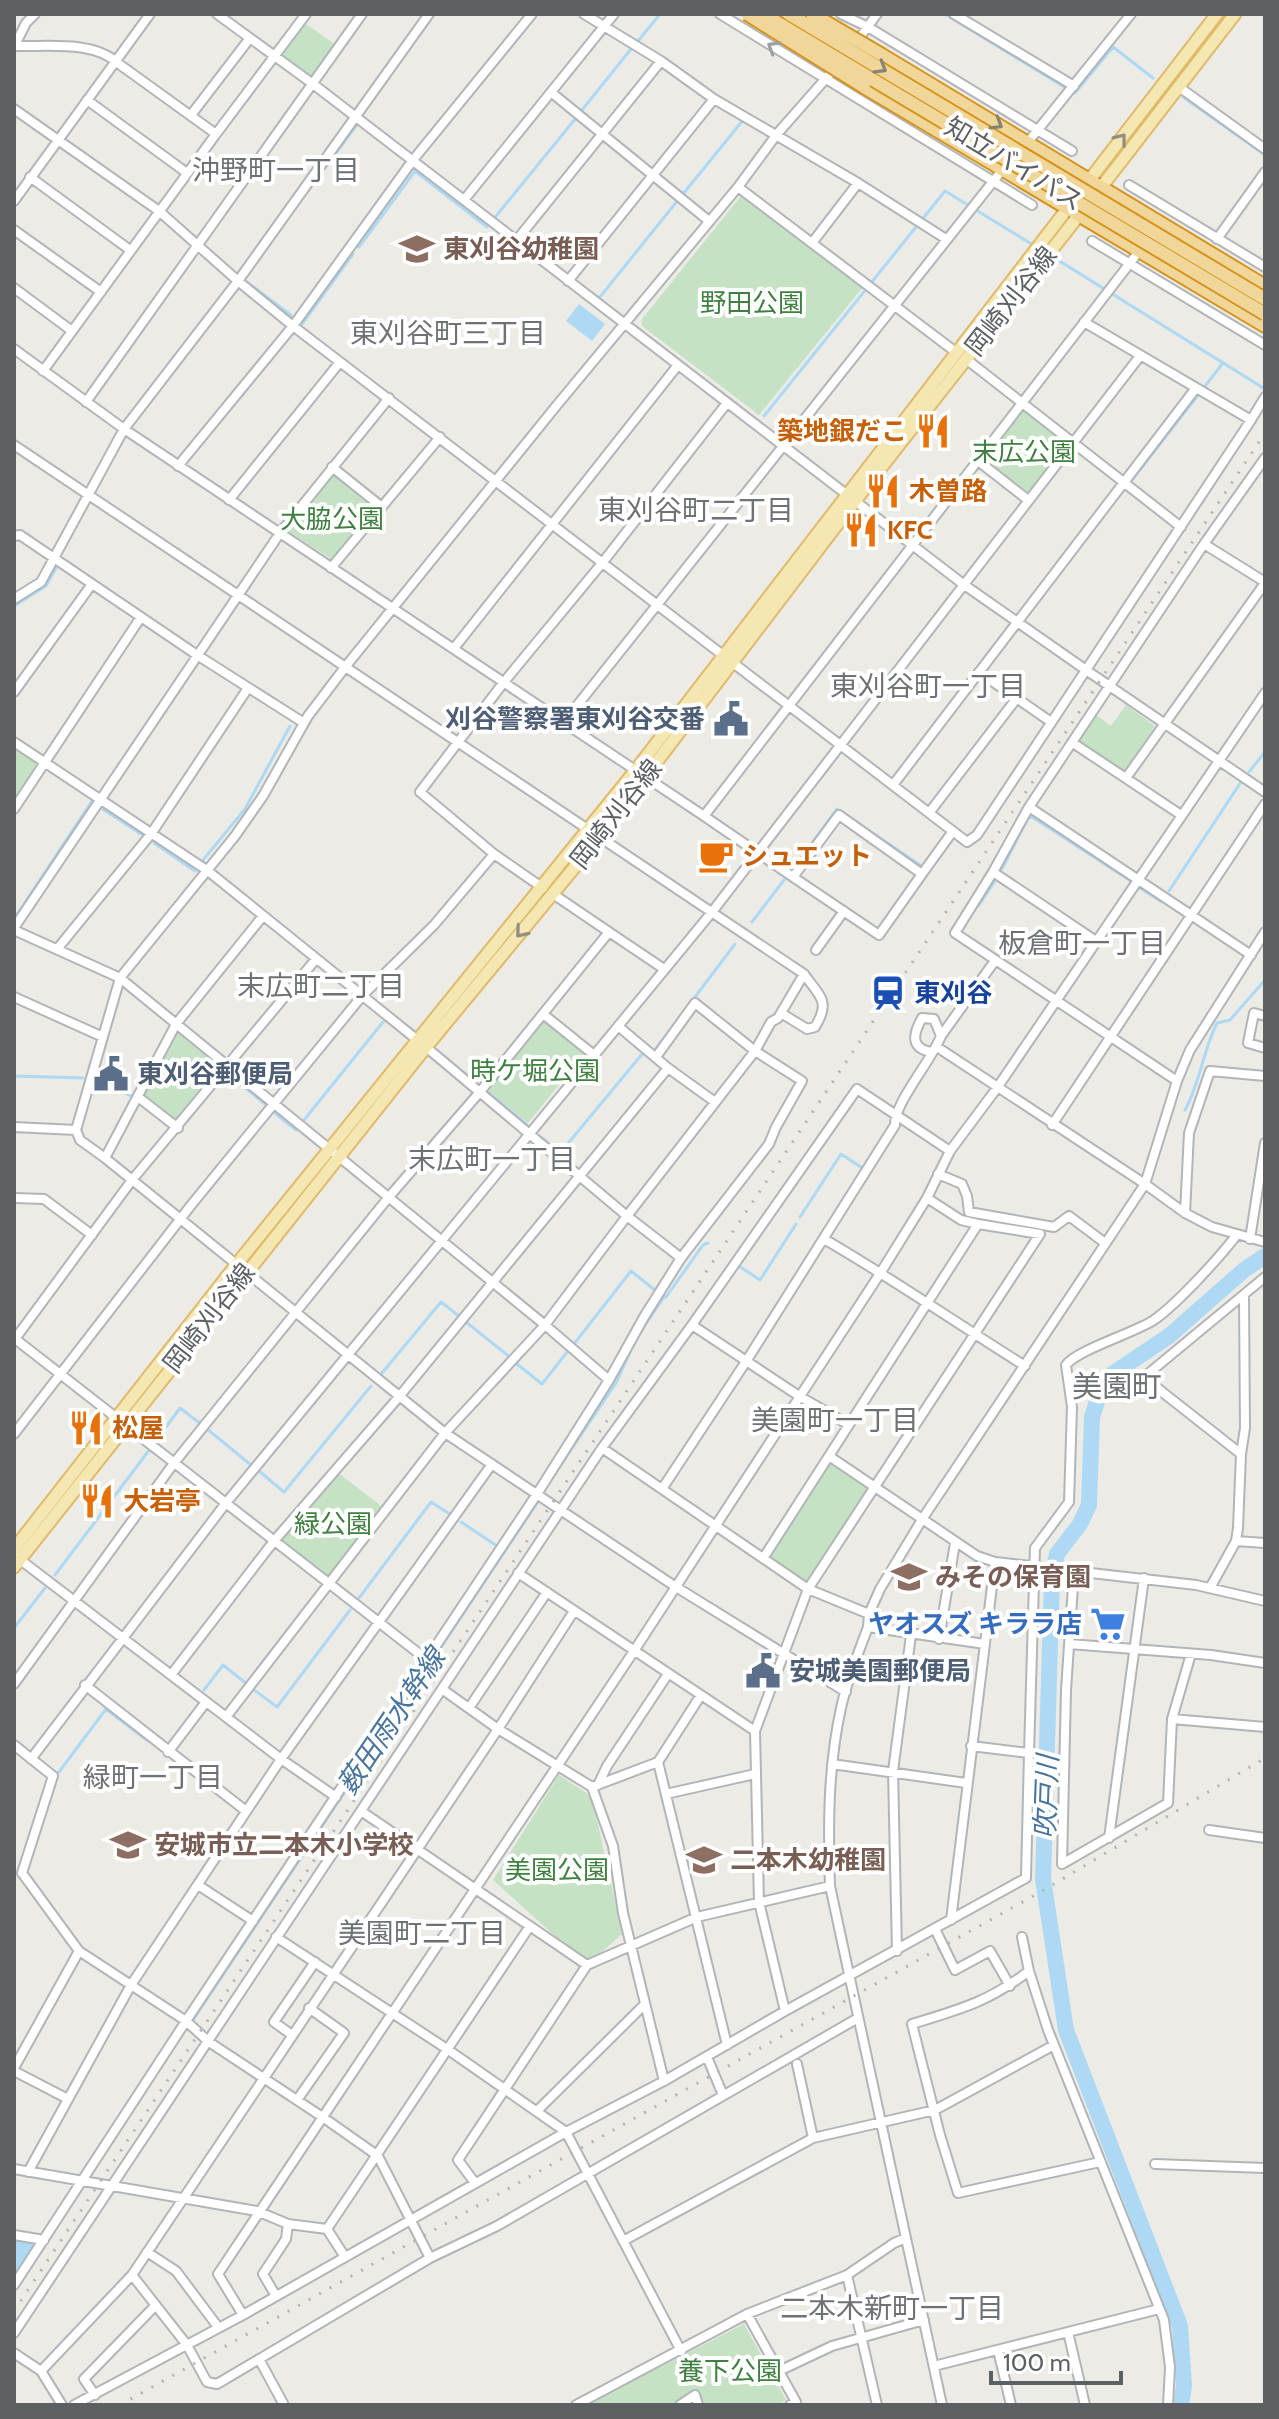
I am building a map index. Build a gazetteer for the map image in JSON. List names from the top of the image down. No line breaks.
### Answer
{"streets":{"highway":["知立バイパス"],"main road":["岡崎刈谷線"]},"districts":["沖野町一丁目","東刈谷町三丁目","東刈谷町二丁目","東刈谷町一丁目","板倉町一丁目","末広町二丁目","末広町一丁目","美園町","美園町一丁目","緑町一丁目","美園町二丁目","二本木新町一丁目"],"water":["薮田雨水幹線","吹戸川"],"parks":["野田公園","末広公園","大脇公園","時ケ堀公園","緑公園","美園公園","養下公園"],"places":{"school or university":["東刈谷幼稚園","みその保育園","安城市立二本木小学校","二本木幼稚園"],"restaurant":["築地銀だこ","木曽路","KFC","松屋","大岩亭"],"public building":["刈谷警察署東刈谷交番","東刈谷郵便局","安城美園郵便局"],"cafe":["シュエット"],"station":["東刈谷"],"supermarket":["ヤオスズ キララ店"]},"scale_bar":"100 m"}
